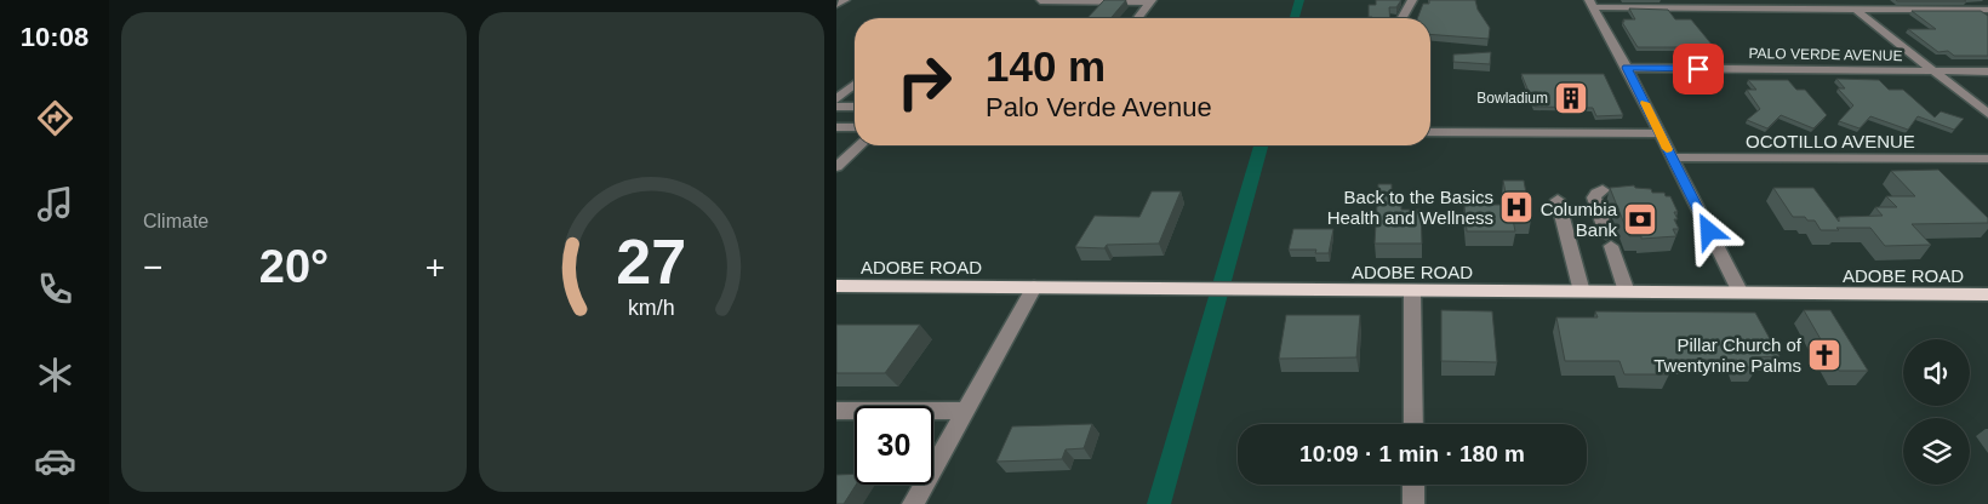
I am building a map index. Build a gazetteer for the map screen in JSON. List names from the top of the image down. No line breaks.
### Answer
{"streets":{"main road":["ADOBE ROAD"],"street":["PALO VERDE AVENUE","OCOTILLO AVENUE"]},"places":{"building":["Bowladium"],"hospital":["Back to the Basics Health and Wellness"],"bank":["Columbia Bank"],"church":["Pillar Church of Twentynine Palms"]},"page":{"tabs":"10:08","tile":"Climate","turn":["140 m","Palo Verde Avenue"],"heat":["−","20°","+"],"limit":"30","trip":"10:09 · 1 min · 180 m","gauge":["27","km/h"]}}
